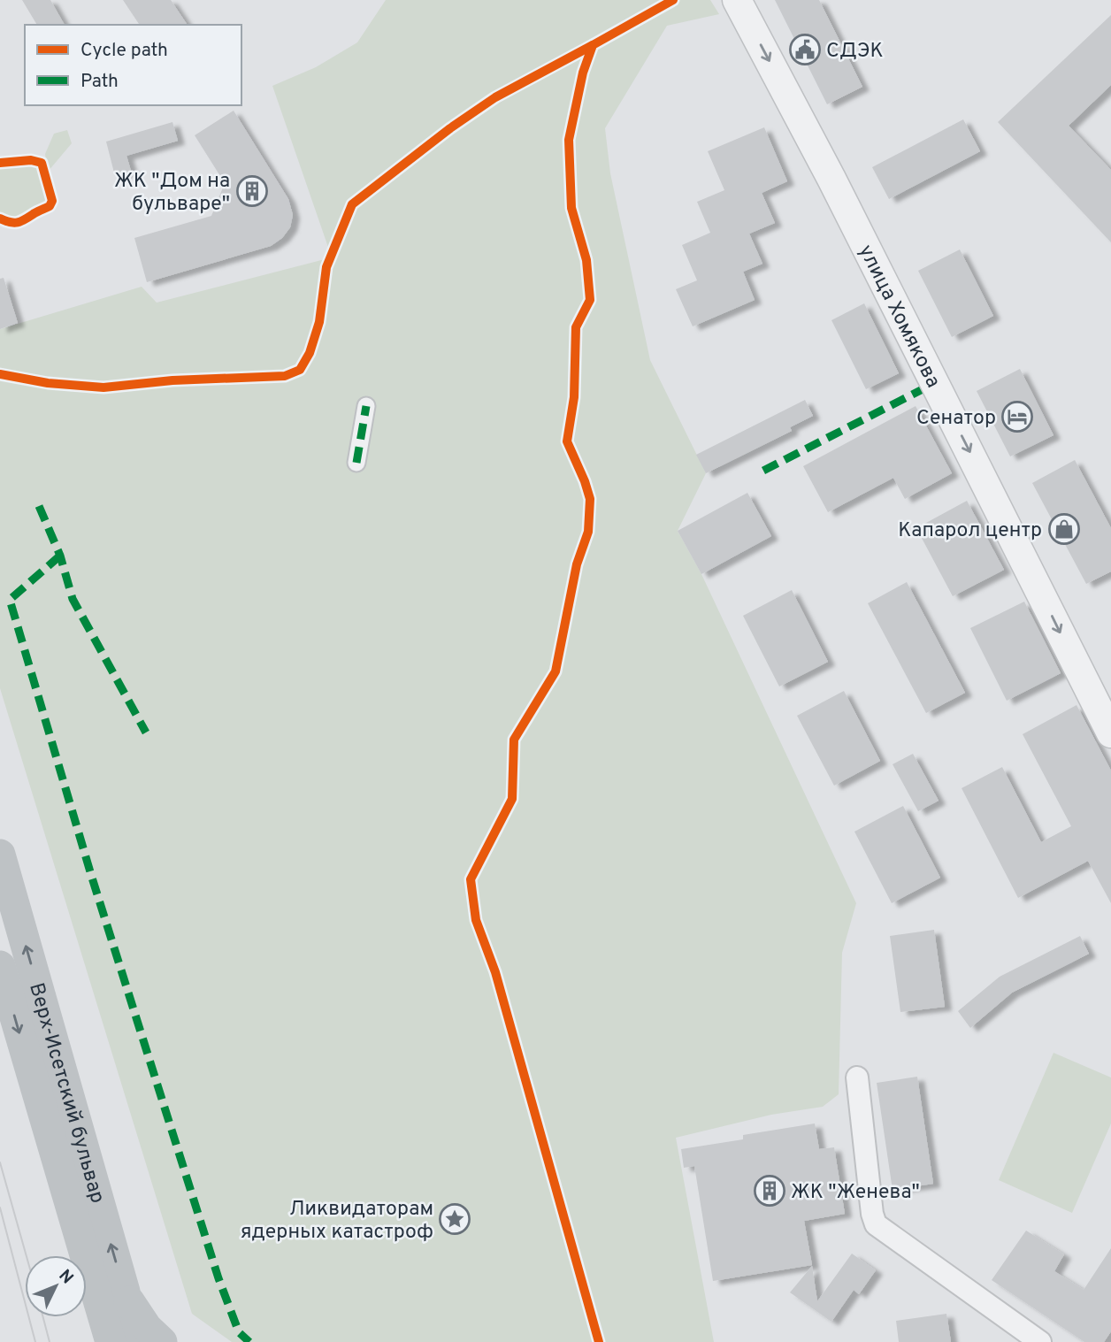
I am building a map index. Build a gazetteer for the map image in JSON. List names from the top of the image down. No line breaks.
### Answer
{"streets":{"main road":["Верх-Исетский бульвар"],"street":["улица Хомякова"]},"one_way":["улица Хомякова"],"places":{"public building":["СДЭК"],"building":["ЖК \"Дом на бульваре\"","ЖК \"Женева\""],"hotel":["Сенатор"],"shop":["Капарол центр"],"place":["Ликвидаторам ядерных катастроф"]},"legend":["Cycle path","Path"],"north":"top right"}
